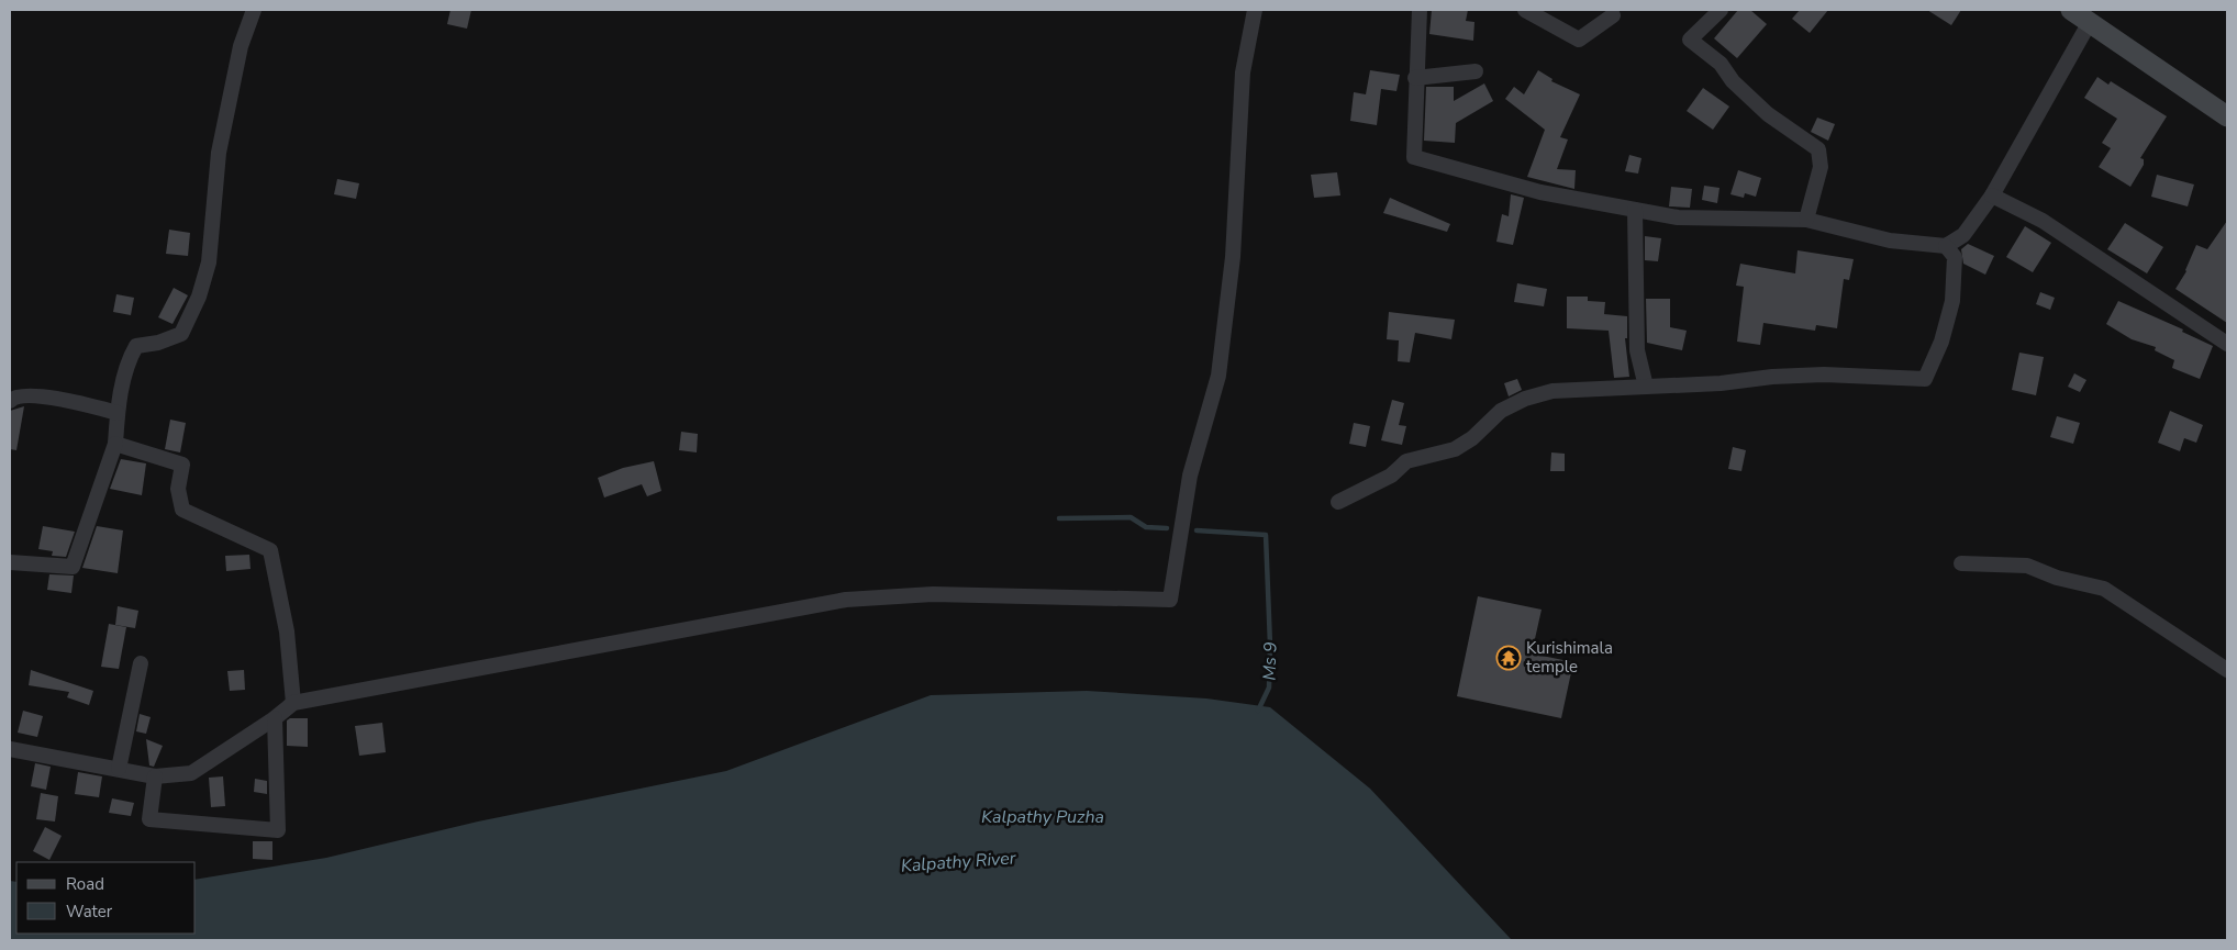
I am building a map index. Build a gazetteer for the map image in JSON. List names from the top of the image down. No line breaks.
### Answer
{"water":["Ms 9","Kalpathy Puzha","Kalpathy River"],"places":{"temple":["Kurishimala temple"]},"legend":["Road","Water"]}
